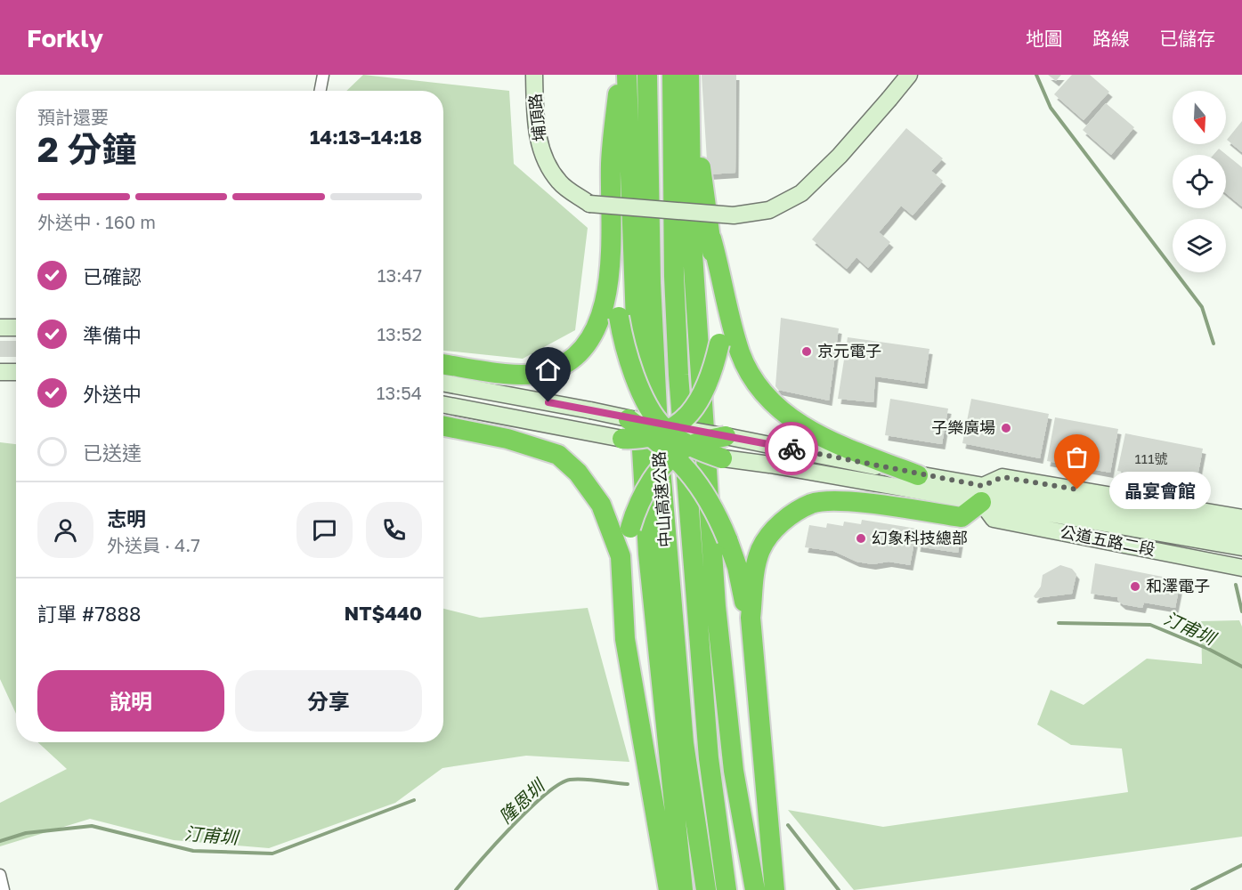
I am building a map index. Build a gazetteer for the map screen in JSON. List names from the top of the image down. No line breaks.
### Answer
{"streets":{"highway":["中山高速公路"],"street":["埔頂路","公道五路二段"]},"water":["汀甫圳","隆恩圳"],"places":["京元電子","子樂廣場","晶宴會館","幻象科技總部","和澤電子"],"house_numbers":["111號"],"north":"bottom","page":{"header":"Forkly","nav":["地圖","路線","已儲存"],"heading":["2 分鐘","預計還要","14:13–14:18"],"panel":["志明","外送員 · 4.7","訂單 #7888","NT$440"],"bar":"外送中 · 160 m","list":[["已確認","13:47"],["準備中","13:52"],["外送中","13:54"],"已送達"],"bubble":"晶宴會館","buttons":["說明","分享"]}}
